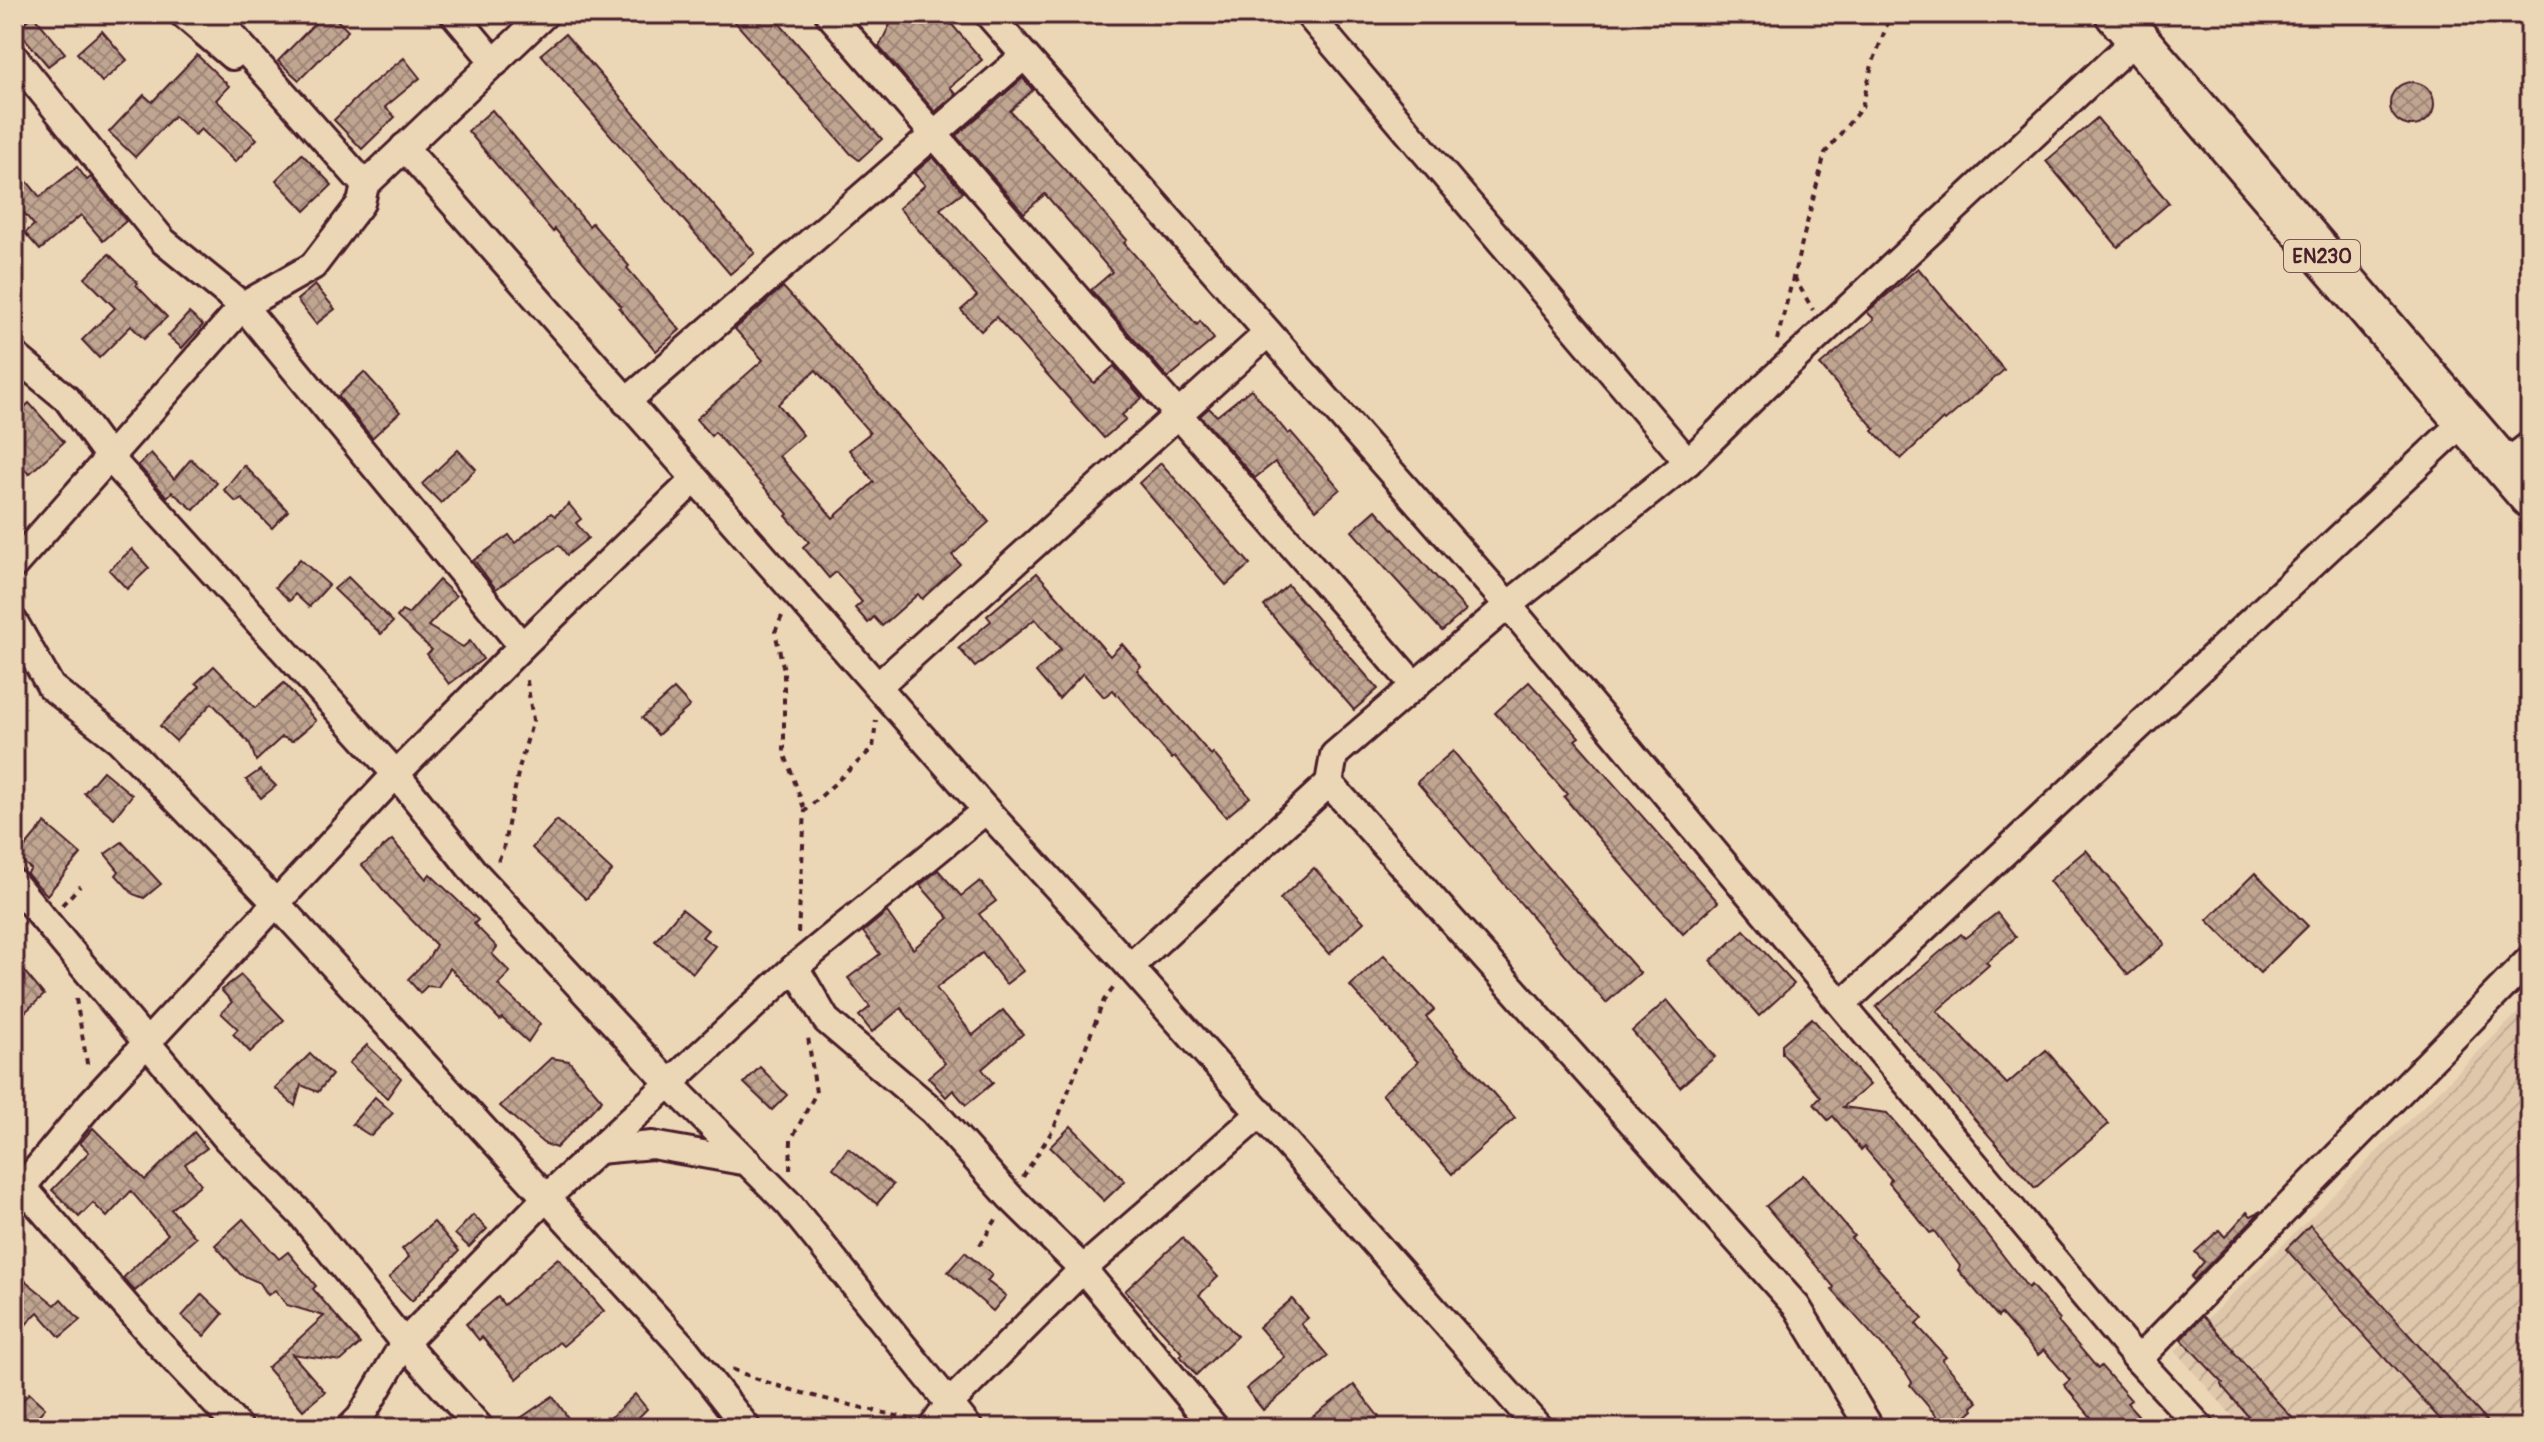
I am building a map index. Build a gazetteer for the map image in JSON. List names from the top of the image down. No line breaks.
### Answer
{"streets":{"main road":["EN230"]}}
